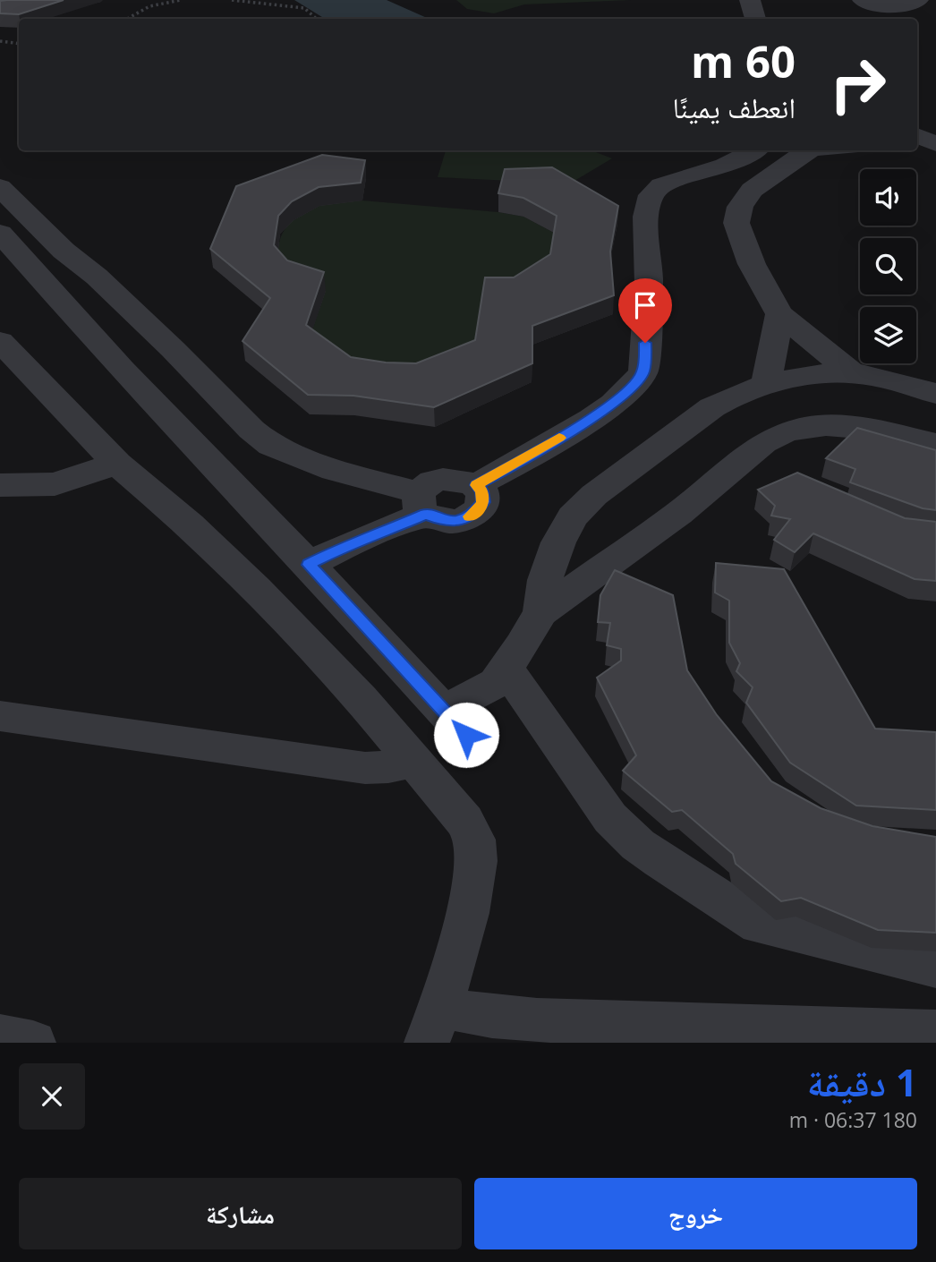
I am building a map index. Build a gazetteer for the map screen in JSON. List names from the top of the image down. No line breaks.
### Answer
{"page":{"turn":["60 m","انعطف يمينًا"],"heading":["1 دقيقة","180 m · 06:37"],"buttons":["خروج","مشاركة"]}}
